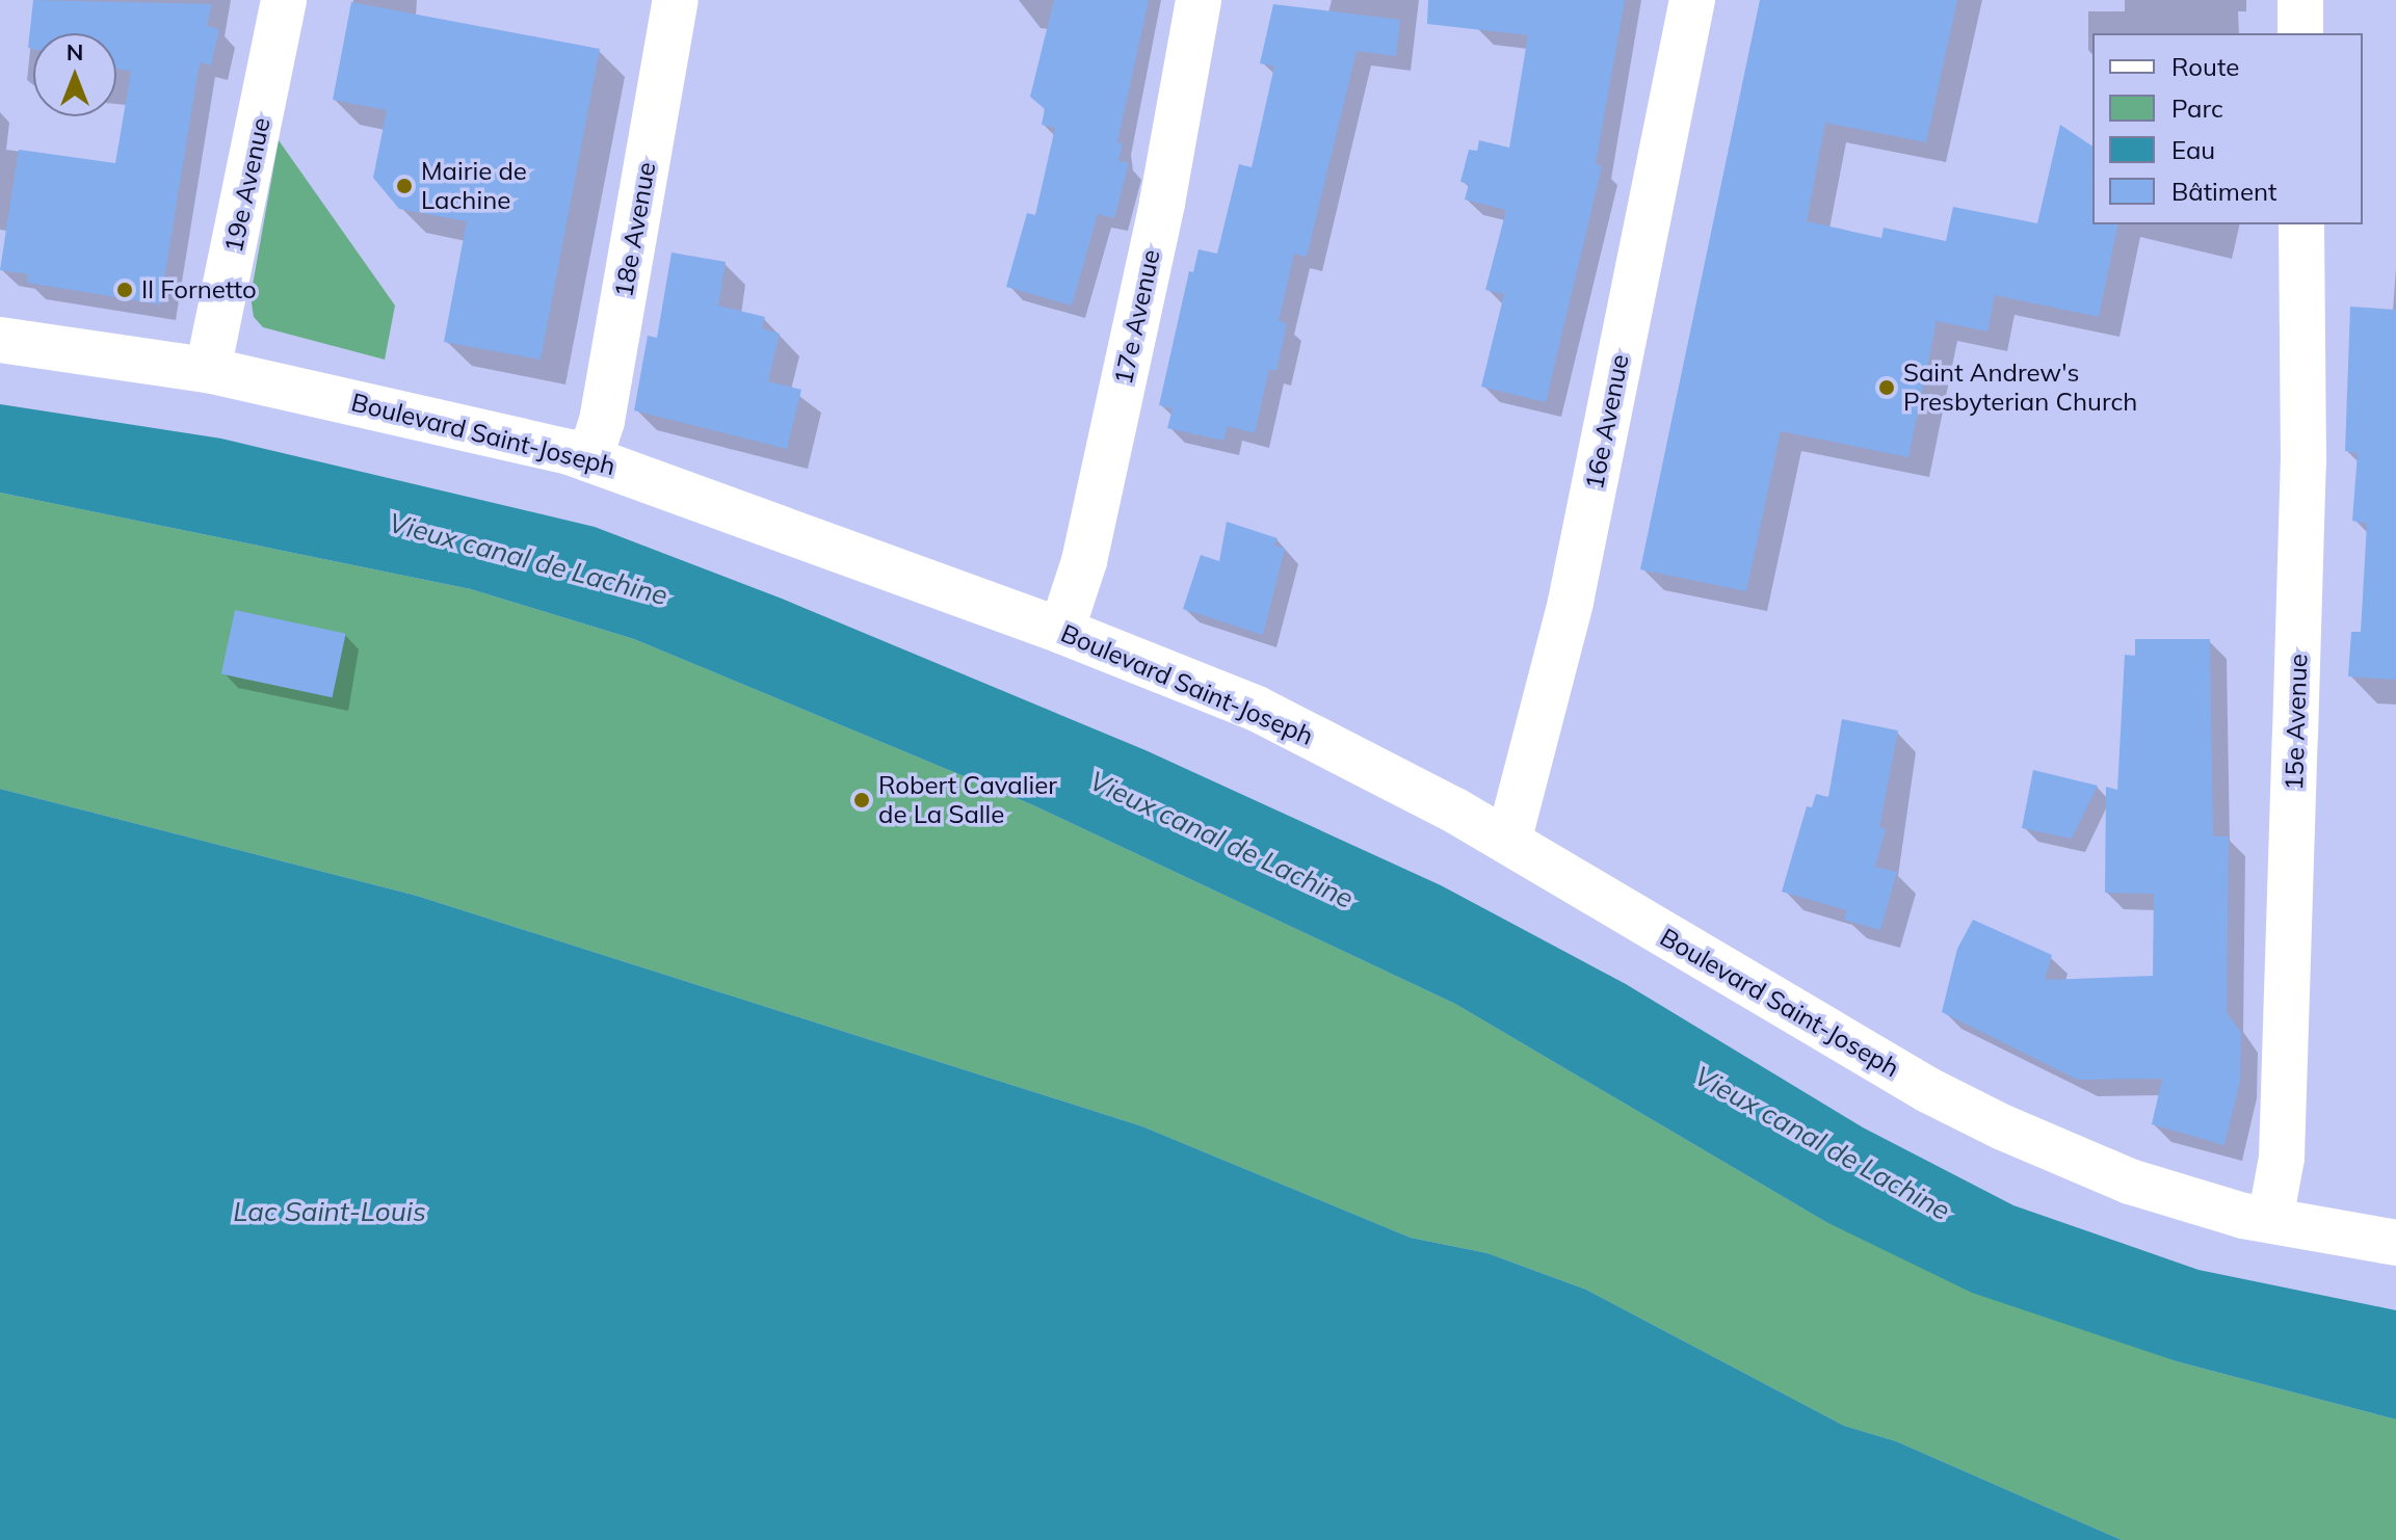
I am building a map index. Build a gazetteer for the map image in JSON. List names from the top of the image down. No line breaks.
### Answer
{"streets":{"street":["19e Avenue","18e Avenue","17e Avenue","16e Avenue","Boulevard Saint-Joseph","15e Avenue"]},"crossings":[["19e Avenue","Boulevard Saint-Joseph"],["18e Avenue","Boulevard Saint-Joseph"],["17e Avenue","Boulevard Saint-Joseph"],["16e Avenue","Boulevard Saint-Joseph"],["Boulevard Saint-Joseph","15e Avenue"]],"water":["Vieux canal de Lachine","Lac Saint-Louis"],"places":["Mairie de Lachine","Il Fornetto","Saint Andrew's Presbyterian Church","Robert Cavalier de La Salle"],"legend":["Route","Parc","Eau","Bâtiment"],"north":"top"}
